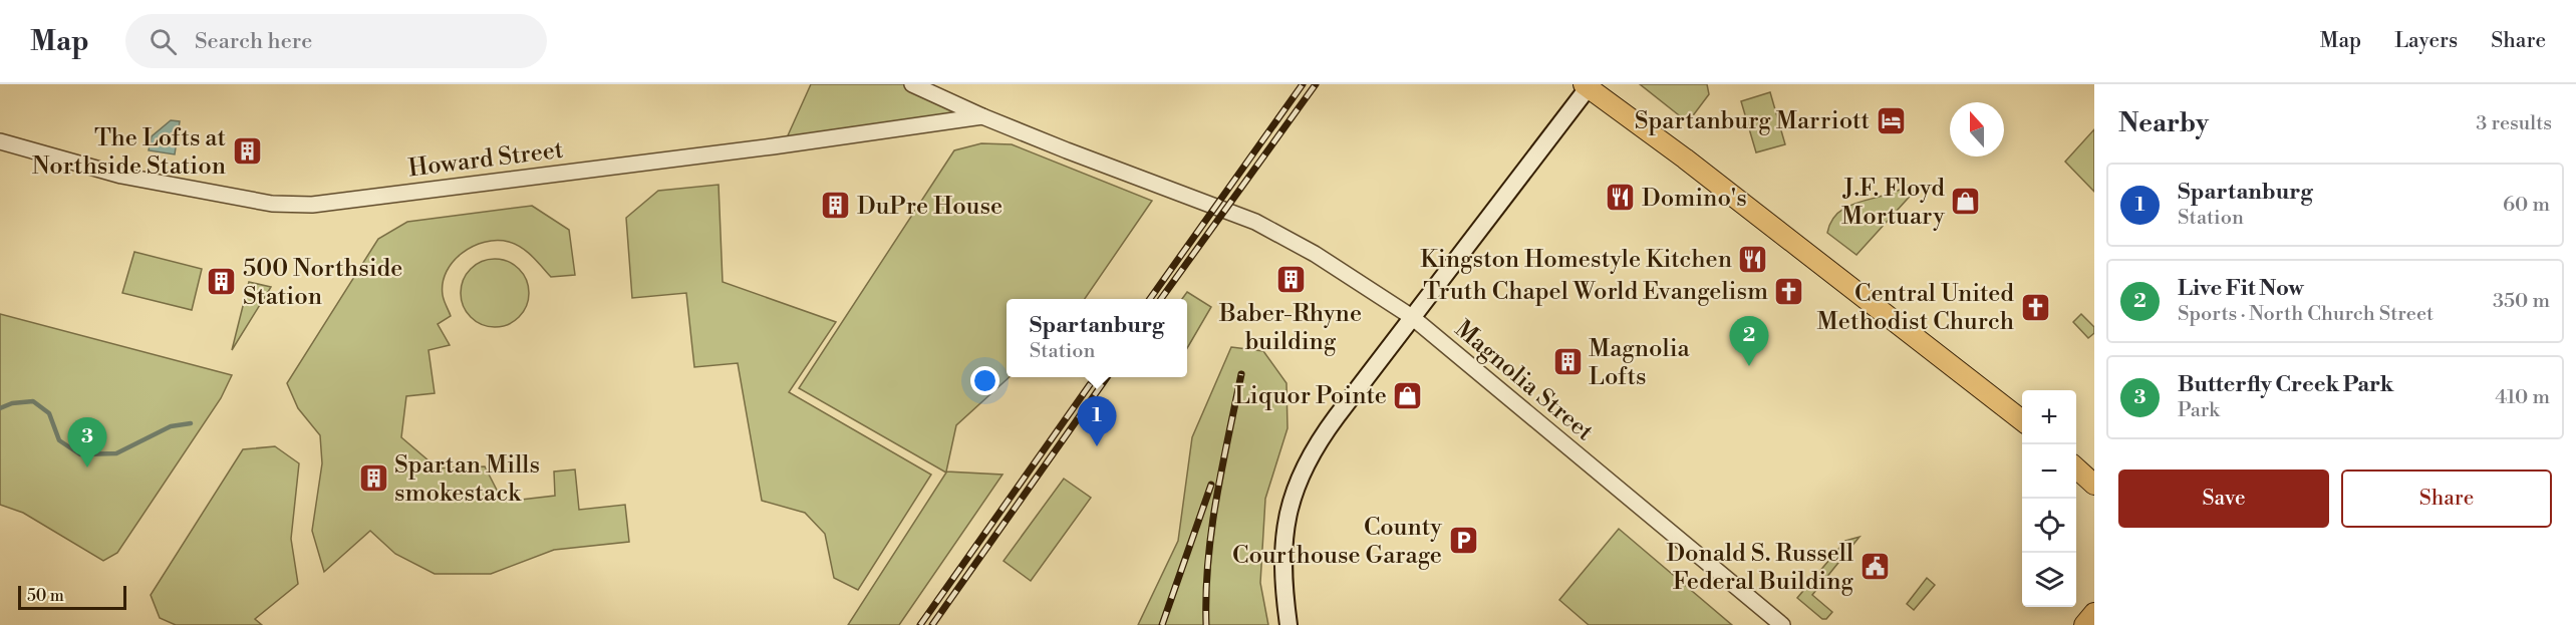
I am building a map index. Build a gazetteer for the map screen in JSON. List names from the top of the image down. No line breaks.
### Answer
{"streets":{"street":["Howard Street","Magnolia Street"]},"crossings":[["Howard Street","Magnolia Street"]],"places":{"hotel":["Spartanburg Marriott"],"building":["The Lofts at Northside Station","DuPre House","Baber-Rhyne building","500 Northside Station","Magnolia Lofts","Spartan Mills smokestack"],"restaurant":["Domino's","Kingston Homestyle Kitchen"],"shop":["J.F. Floyd Mortuary","Liquor Pointe"],"church":["Truth Chapel World Evangelism","Central United Methodist Church"],"parking":["County Courthouse Garage"],"public building":["Donald S. Russell Federal Building"]},"scale_bar":"50 m","north":"top","page":{"header":"Map","search":"Search here","nav":["Map","Layers","Share"],"heading":["Nearby","3 results"],"list":[{"mark":"1","name":"Spartanburg","note":"Station","value":"60 m"},{"mark":"2","name":"Live Fit Now","note":"Sports · North Church Street","value":"350 m"},{"mark":"3","name":"Butterfly Creek Park","note":"Park","value":"410 m"}],"popup":["Spartanburg","Station"],"pins":["2","1","3"],"map_buttons":["+","−"],"buttons":["Save","Share"],"scale":"50 m"}}
